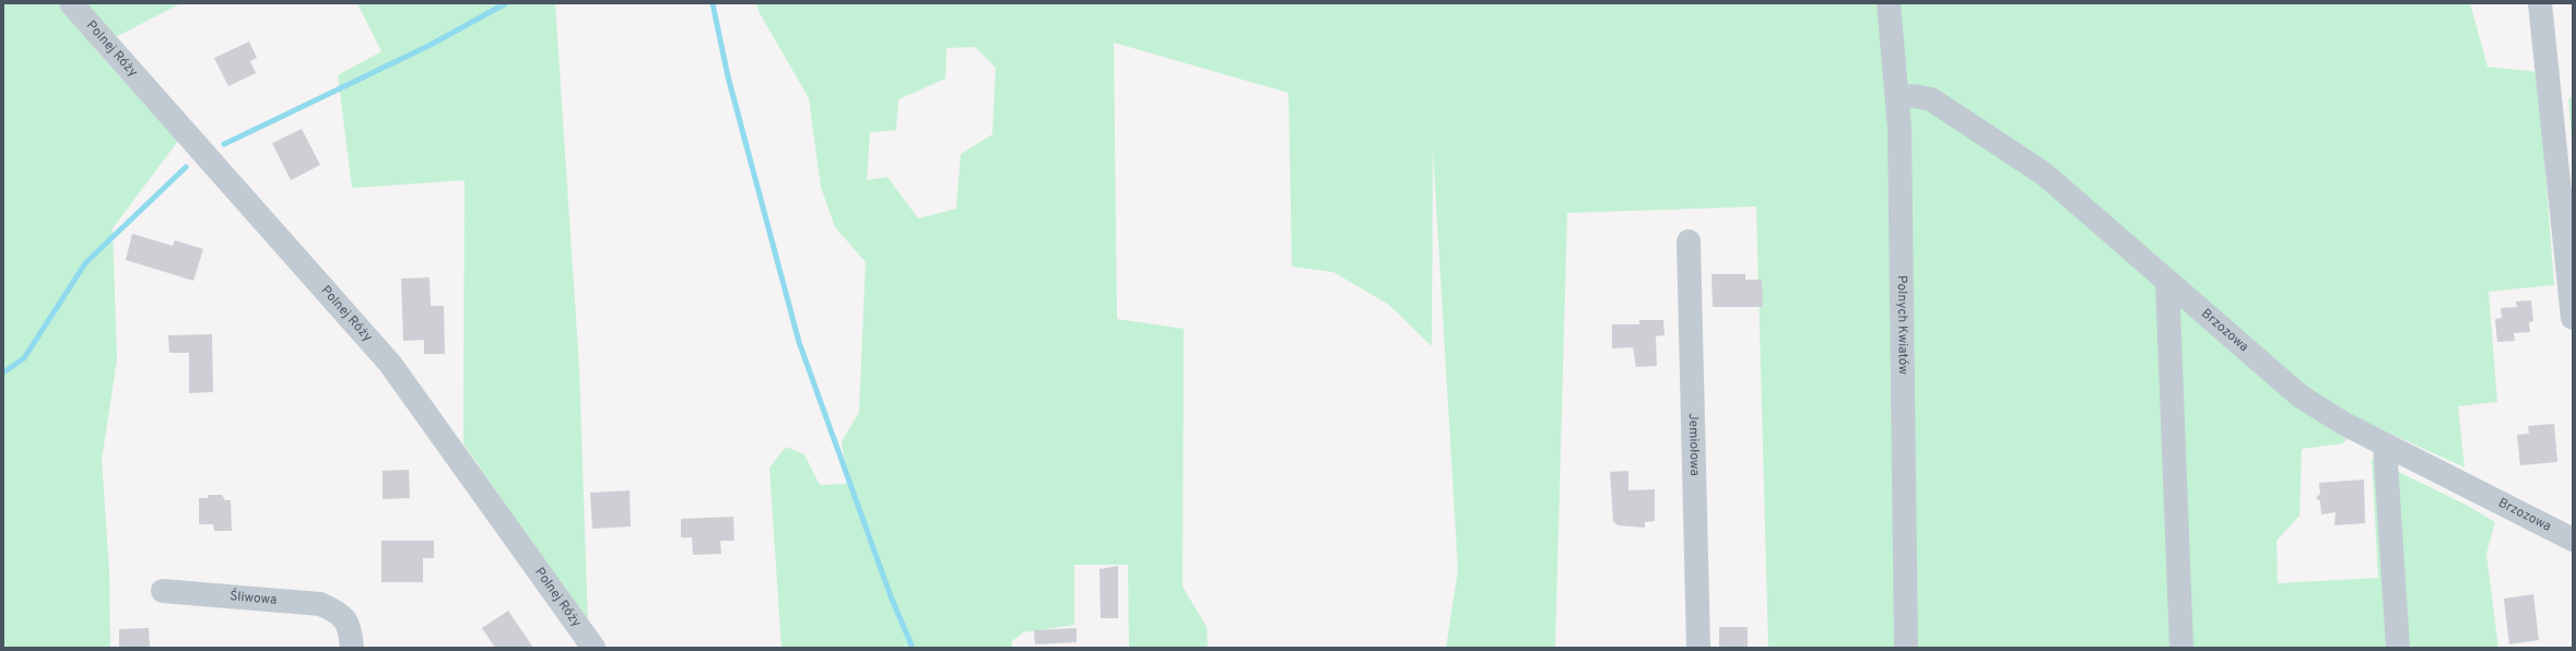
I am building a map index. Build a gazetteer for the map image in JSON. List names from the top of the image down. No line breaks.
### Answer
{"streets":{"street":["Polnej Róży","Polnych Kwiatów","Brzozowa","Jemiołowa","Śliwowa"]},"crossings":[["Polnych Kwiatów","Brzozowa"]]}
